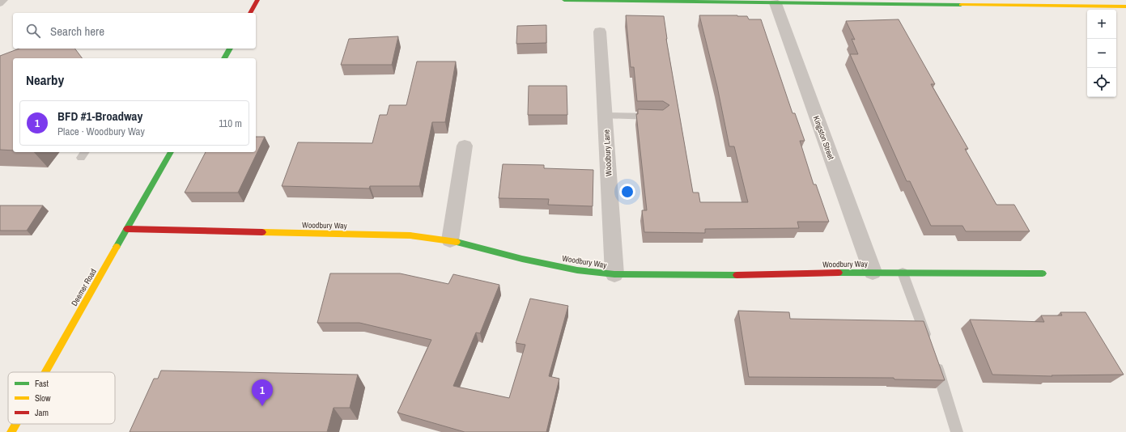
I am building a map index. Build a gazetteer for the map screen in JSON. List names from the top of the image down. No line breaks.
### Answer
{"streets":{"street":["Kingston Street","Woodbury Lane","Woodbury Way","Deemer Road"]},"crossings":[["Kingston Street","Woodbury Way"],["Woodbury Lane","Woodbury Way"],["Woodbury Way","Deemer Road"]],"legend":["Fast","Slow","Jam"],"page":{"map_buttons":["+","−"],"search":"Search here","heading":"Nearby","list":[{"mark":"1","name":"BFD #1-Broadway","note":"Place · Woodbury Way","value":"110 m"}],"pins":"1"}}
